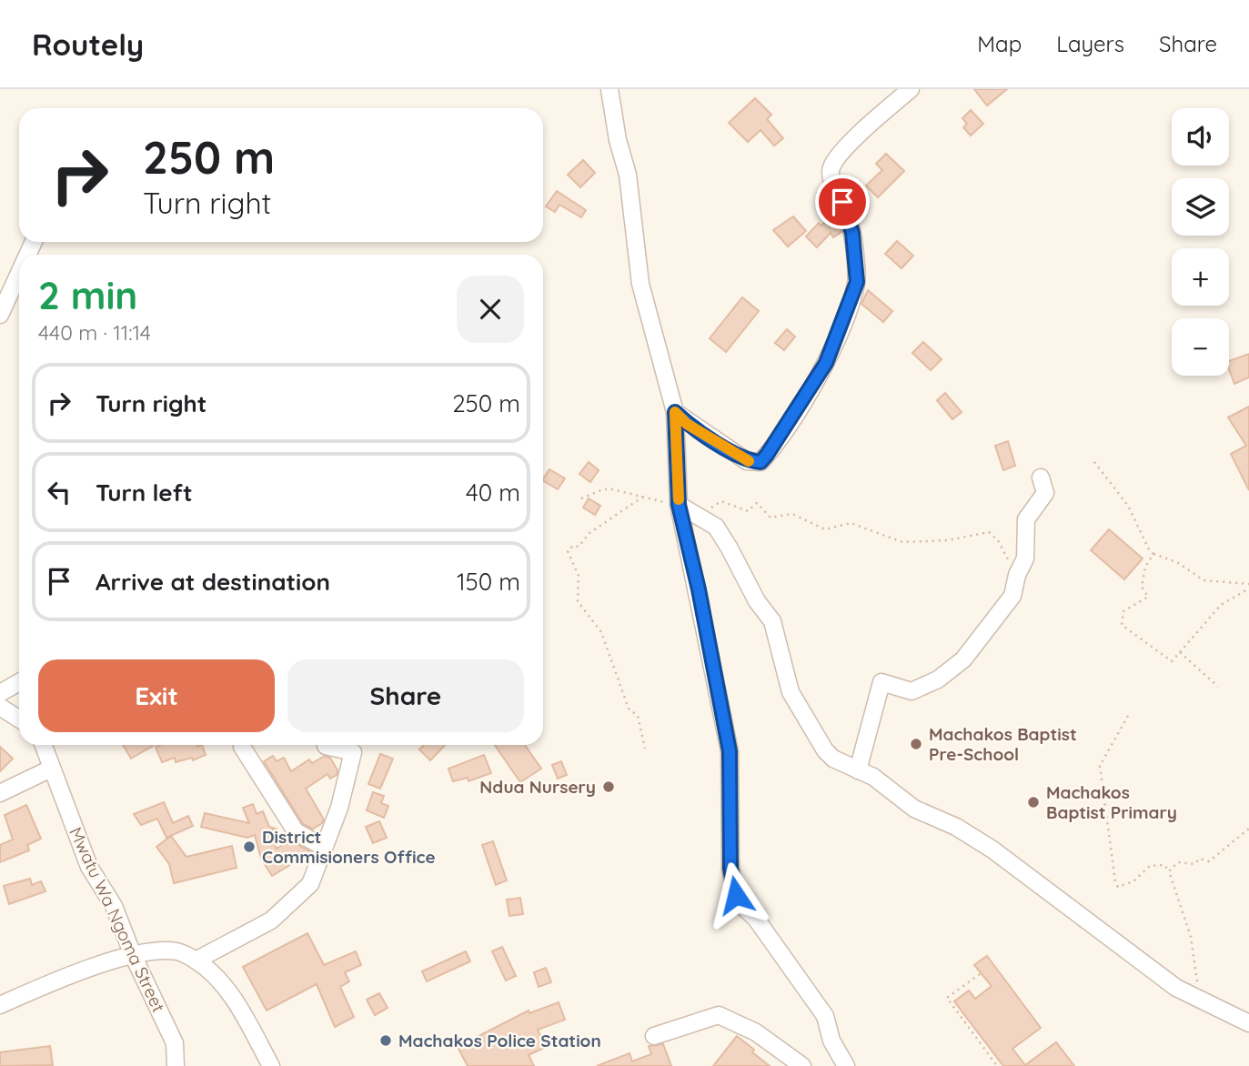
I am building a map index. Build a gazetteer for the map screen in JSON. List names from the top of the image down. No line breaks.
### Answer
{"streets":{"street":["Mwatu Wa Ngoma Street"]},"places":["Machakos Baptist Pre-School","Ndua Nursery","Machakos Baptist Primary","District Commisioners Office","Machakos Police Station"],"page":{"header":"Routely","nav":["Map","Layers","Share"],"map_buttons":["+","−"],"turn":["250 m","Turn right"],"heading":["2 min","440 m · 11:14"],"list":[{"name":"Turn right","value":"250 m"},{"name":"Turn left","value":"40 m"},{"name":"Arrive at destination","value":"150 m"}],"buttons":["Exit","Share"]}}
